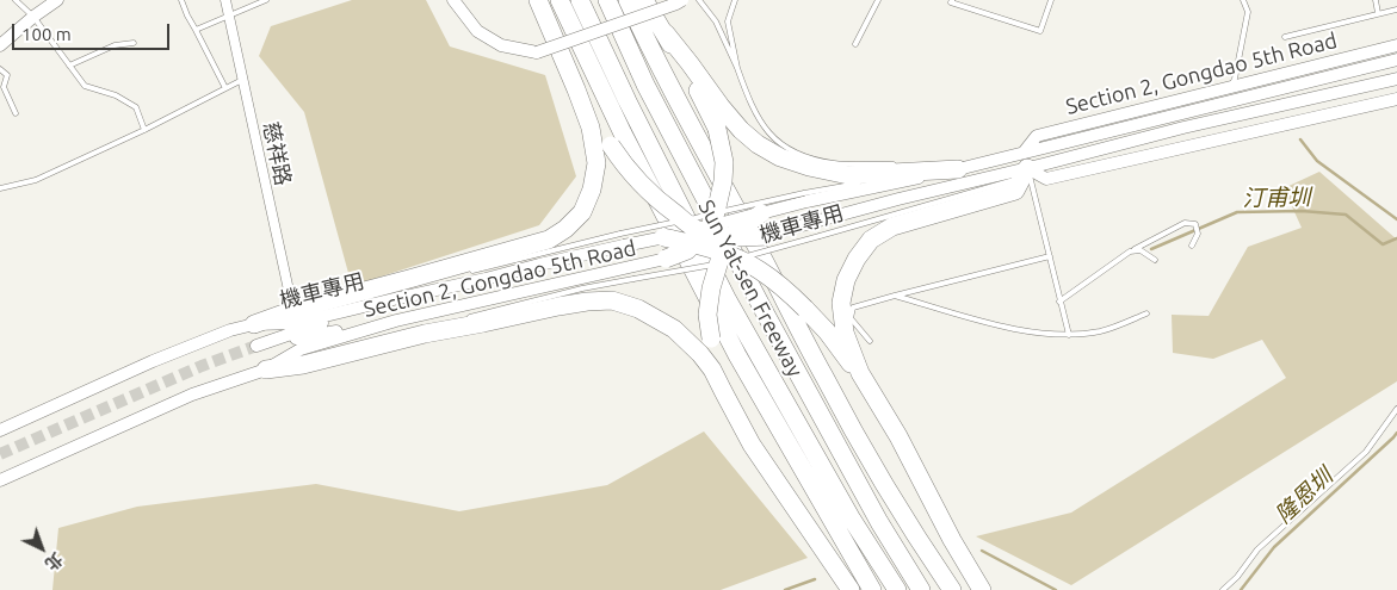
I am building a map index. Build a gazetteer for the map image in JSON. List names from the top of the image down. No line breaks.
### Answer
{"streets":{"highway":["Sun Yat-sen Freeway"],"street":["Section 2, Gongdao 5th Road","慈祥路"],"lane":["機車專用"]},"crossings":[["Section 2, Gongdao 5th Road","機車專用"],["慈祥路","機車專用"]],"water":["汀甫圳","隆恩圳"],"scale_bar":"100 m","north":"bottom right"}
